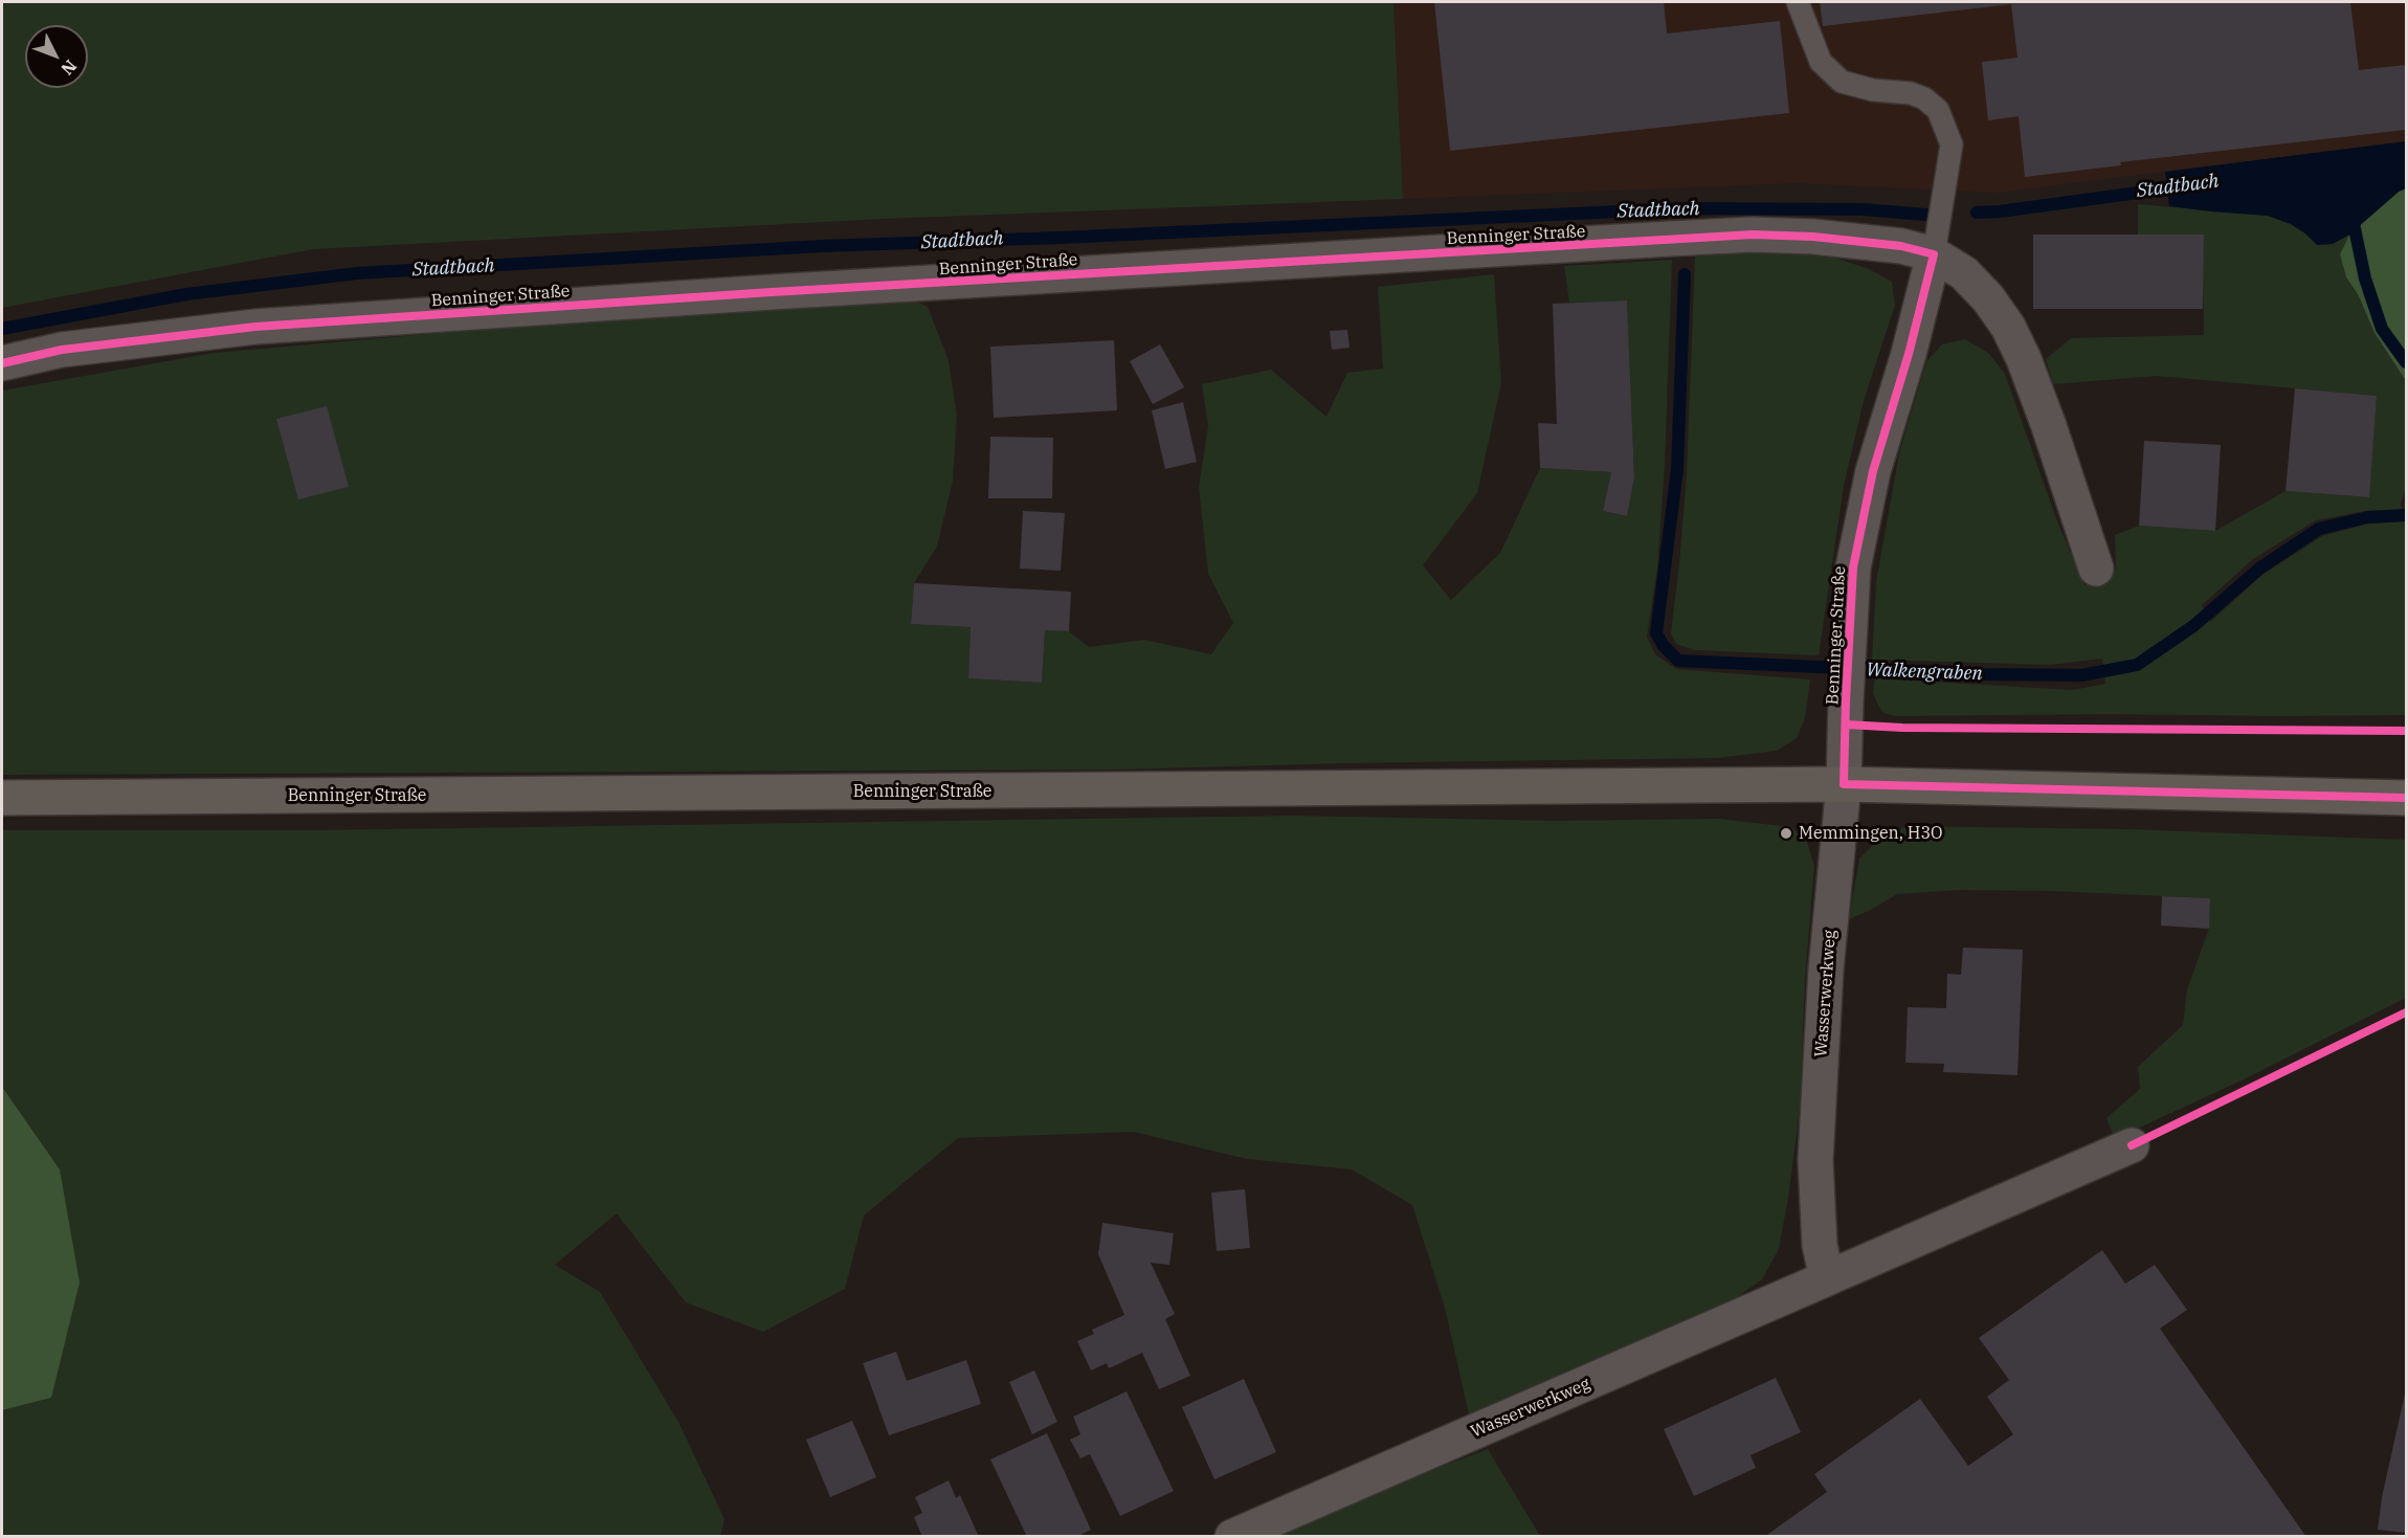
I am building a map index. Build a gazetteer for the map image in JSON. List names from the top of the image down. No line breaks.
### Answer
{"streets":{"main road":["Benninger Straße"],"street":["Wasserwerkweg"]},"crossings":[["Benninger Straße","Wasserwerkweg"]],"water":["Stadtbach","Walkengraben"],"places":["Memmingen, H3O"],"north":"bottom right"}
